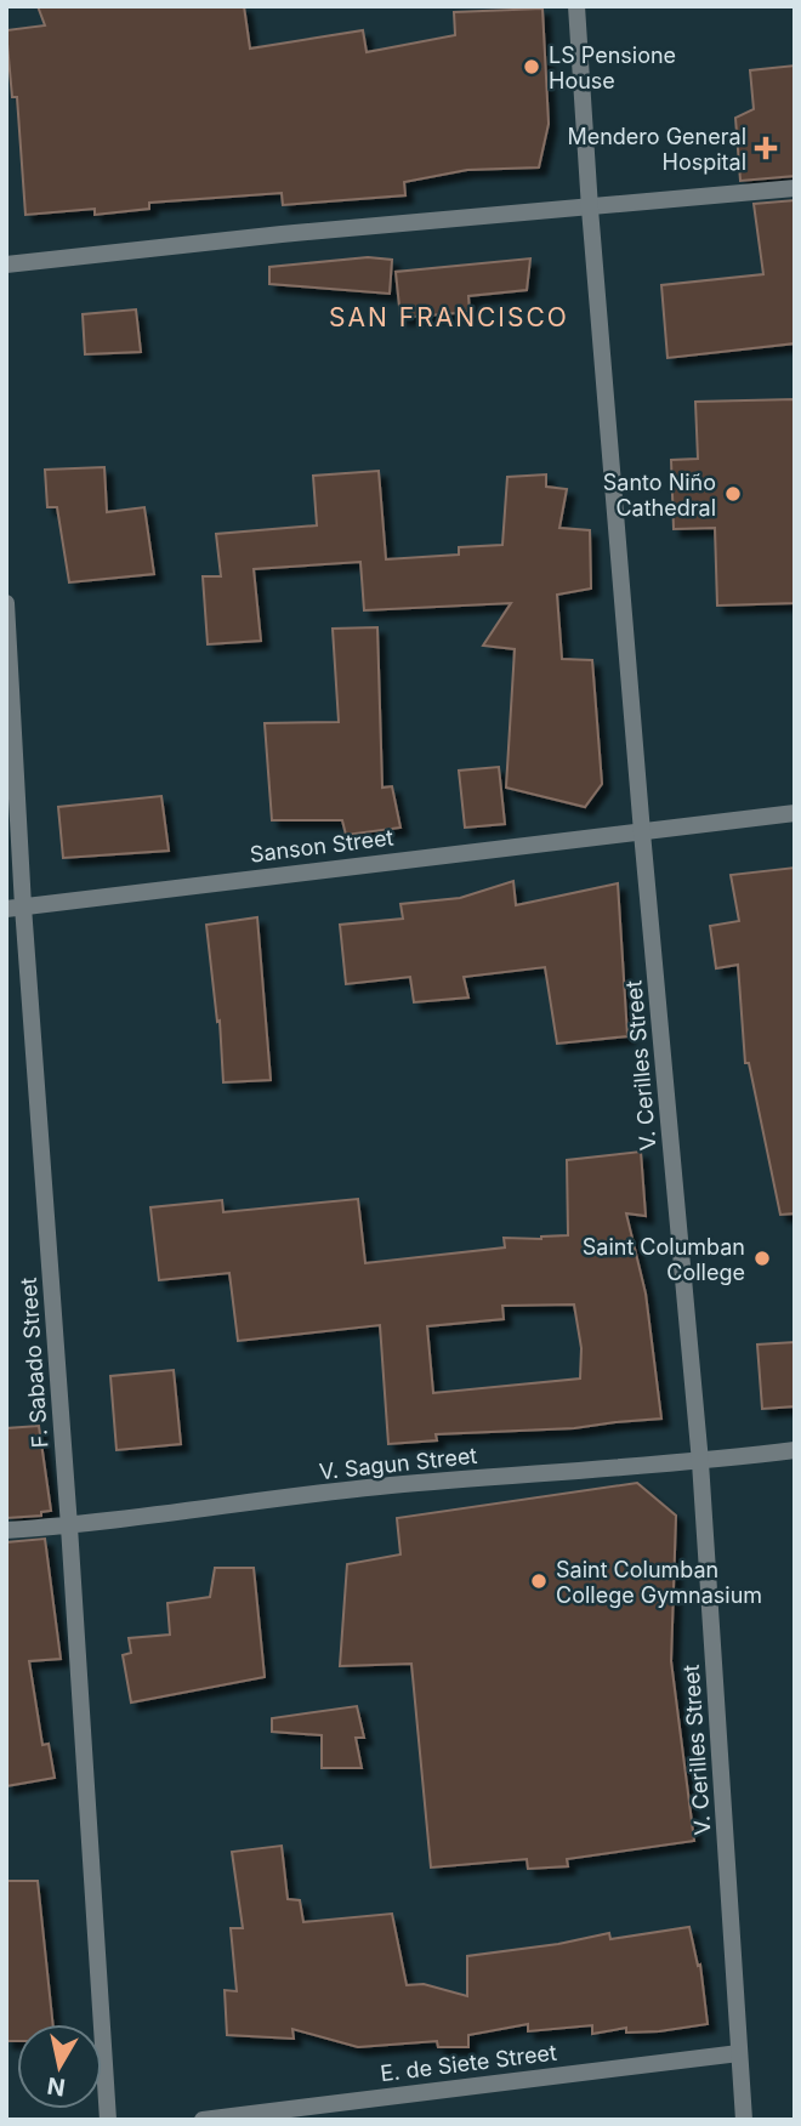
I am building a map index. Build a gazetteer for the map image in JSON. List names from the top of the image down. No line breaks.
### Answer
{"streets":{"street":["Sanson Street","V. Cerilles Street","F. Sabado Street","V. Sagun Street","E. de Siete Street"]},"crossings":[["Sanson Street","V. Cerilles Street"],["Sanson Street","F. Sabado Street"],["V. Cerilles Street","V. Sagun Street"],["V. Cerilles Street","E. de Siete Street"],["F. Sabado Street","V. Sagun Street"]],"districts":["SAN FRANCISCO"],"places":{"other":["LS Pensione House","Santo Niño Cathedral","Saint Columban College","Saint Columban College Gymnasium"],"health":["Mendero General Hospital"]},"north":"bottom"}
